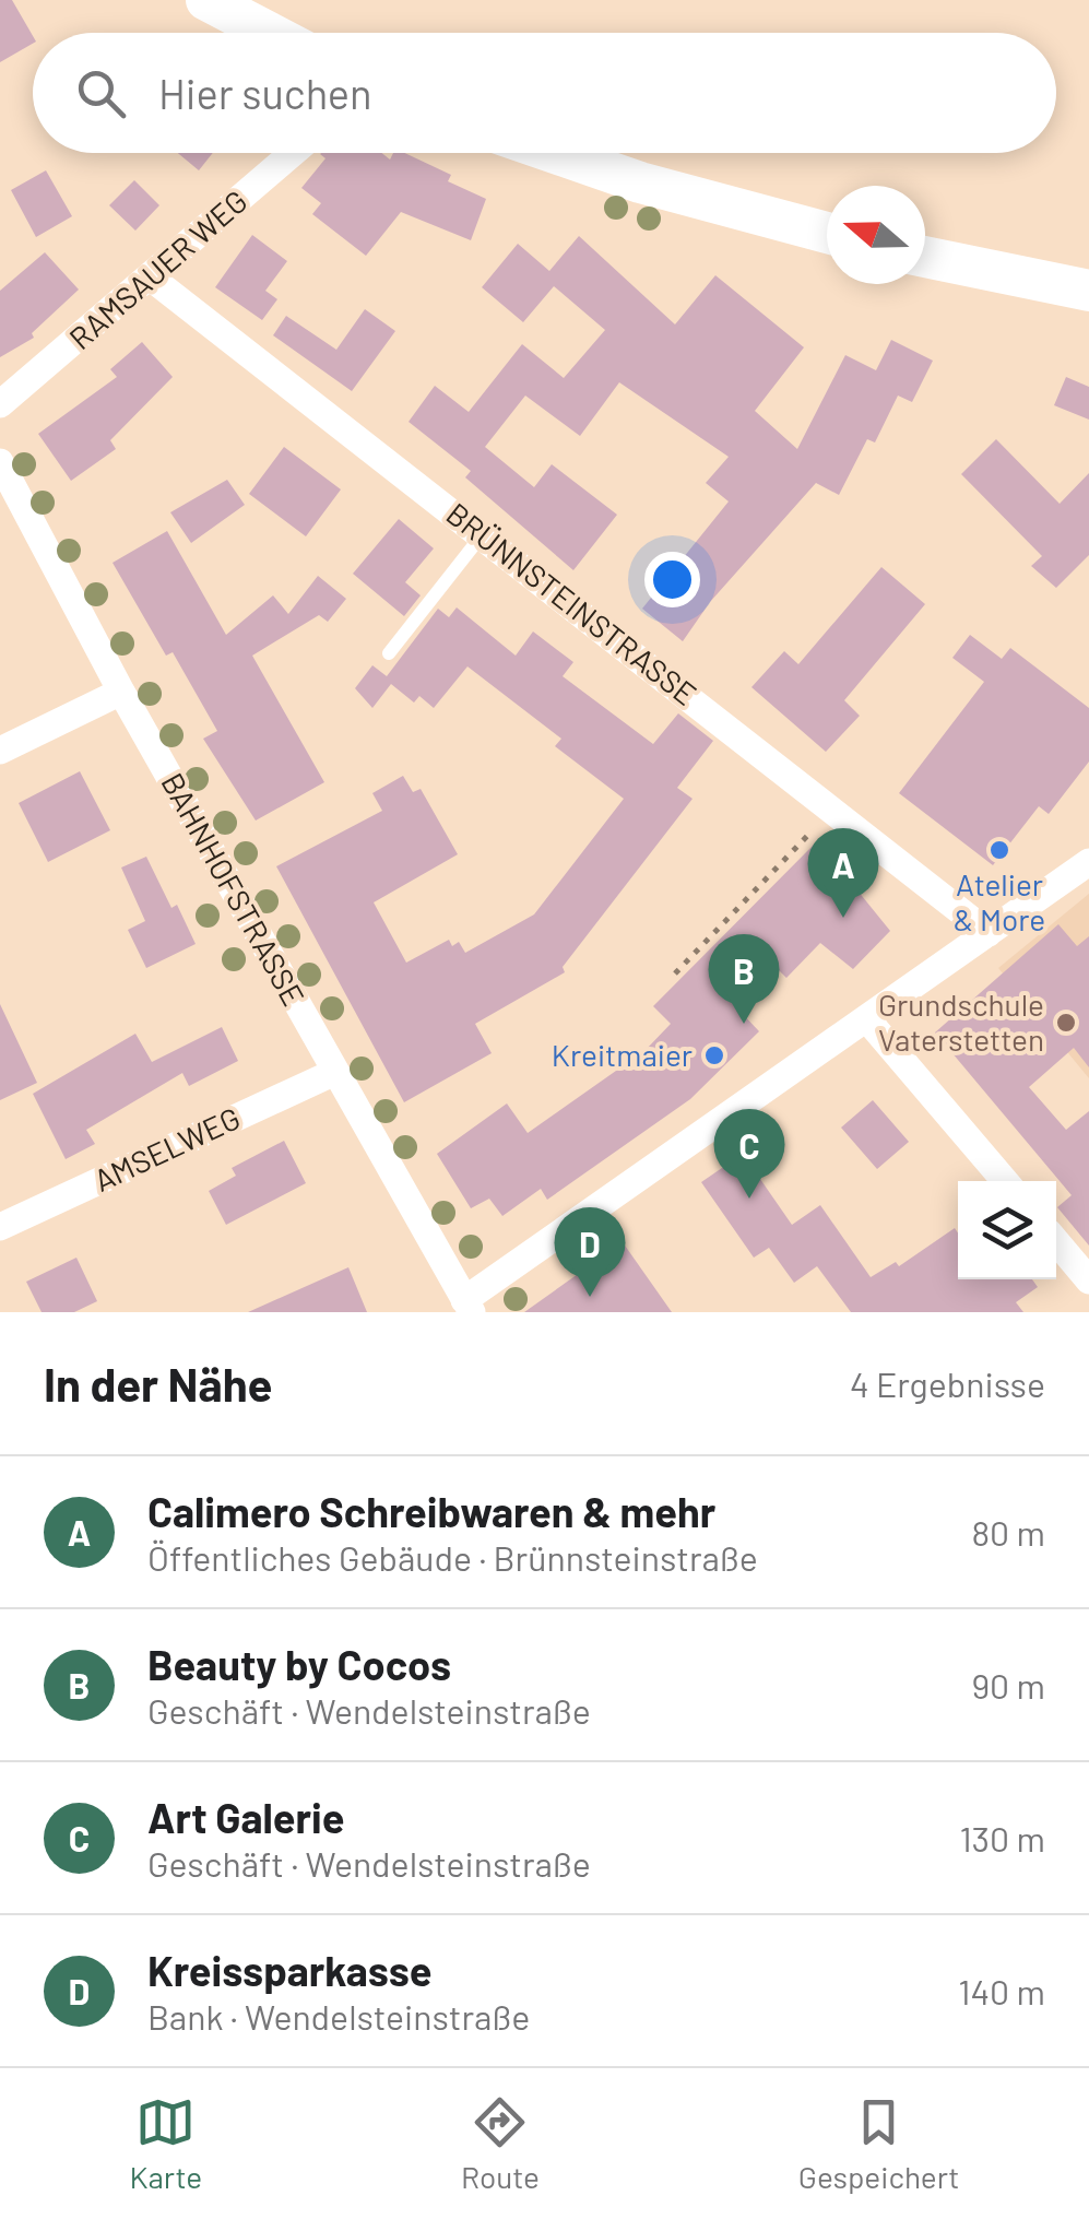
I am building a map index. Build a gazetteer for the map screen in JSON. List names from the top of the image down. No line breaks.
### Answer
{"streets":{"street":["RAMSAUER WEG","BRÜNNSTEINSTRASSE","BAHNHOFSTRASSE","AMSELWEG"]},"crossings":[["RAMSAUER WEG","BRÜNNSTEINSTRASSE"],["BAHNHOFSTRASSE","AMSELWEG"]],"places":["Atelier & More","Grundschule Vaterstetten","Kreitmaier"],"north":"left","page":{"search":"Hier suchen","pins":["A","B","C","D"],"heading":["In der Nähe","4 Ergebnisse"],"list":[{"mark":"A","name":"Calimero Schreibwaren & mehr","note":"Öffentliches Gebäude · Brünnsteinstraße","value":"80 m"},{"mark":"B","name":"Beauty by Cocos","note":"Geschäft · Wendelsteinstraße","value":"90 m"},{"mark":"C","name":"Art Galerie","note":"Geschäft · Wendelsteinstraße","value":"130 m"},{"mark":"D","name":"Kreissparkasse","note":"Bank · Wendelsteinstraße","value":"140 m"}],"nav":["Karte","Route","Gespeichert"]}}
